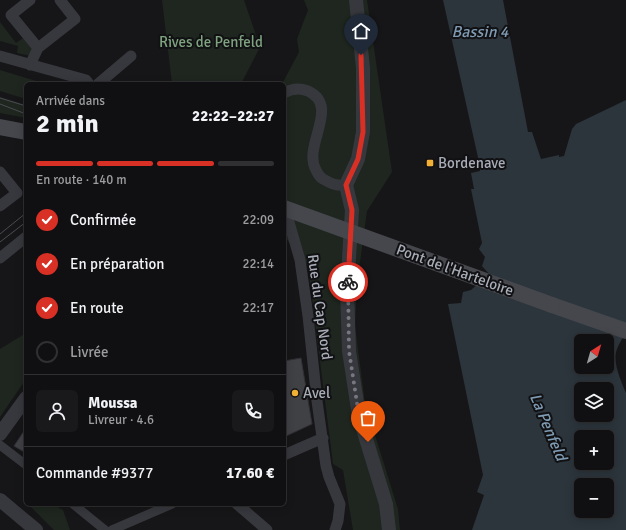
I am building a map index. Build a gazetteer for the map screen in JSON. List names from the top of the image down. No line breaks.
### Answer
{"streets":{"main road":["Pont de l'Harteloire"],"street":["Rue du Cap Nord"]},"water":["Bassin 4","La Penfeld"],"parks":["Rives de Penfeld"],"places":{"transit":["Bordenave"],"other":["Avel"]},"north":"top right","page":{"heading":["2 min","Arrivée dans","22:22–22:27"],"panel":["Moussa","Livreur · 4.6","Commande #9377","17.60 €"],"bar":"En route · 140 m","list":[["Confirmée","22:09"],["En préparation","22:14"],["En route","22:17"],"Livrée"],"map_buttons":["+","−"]}}
